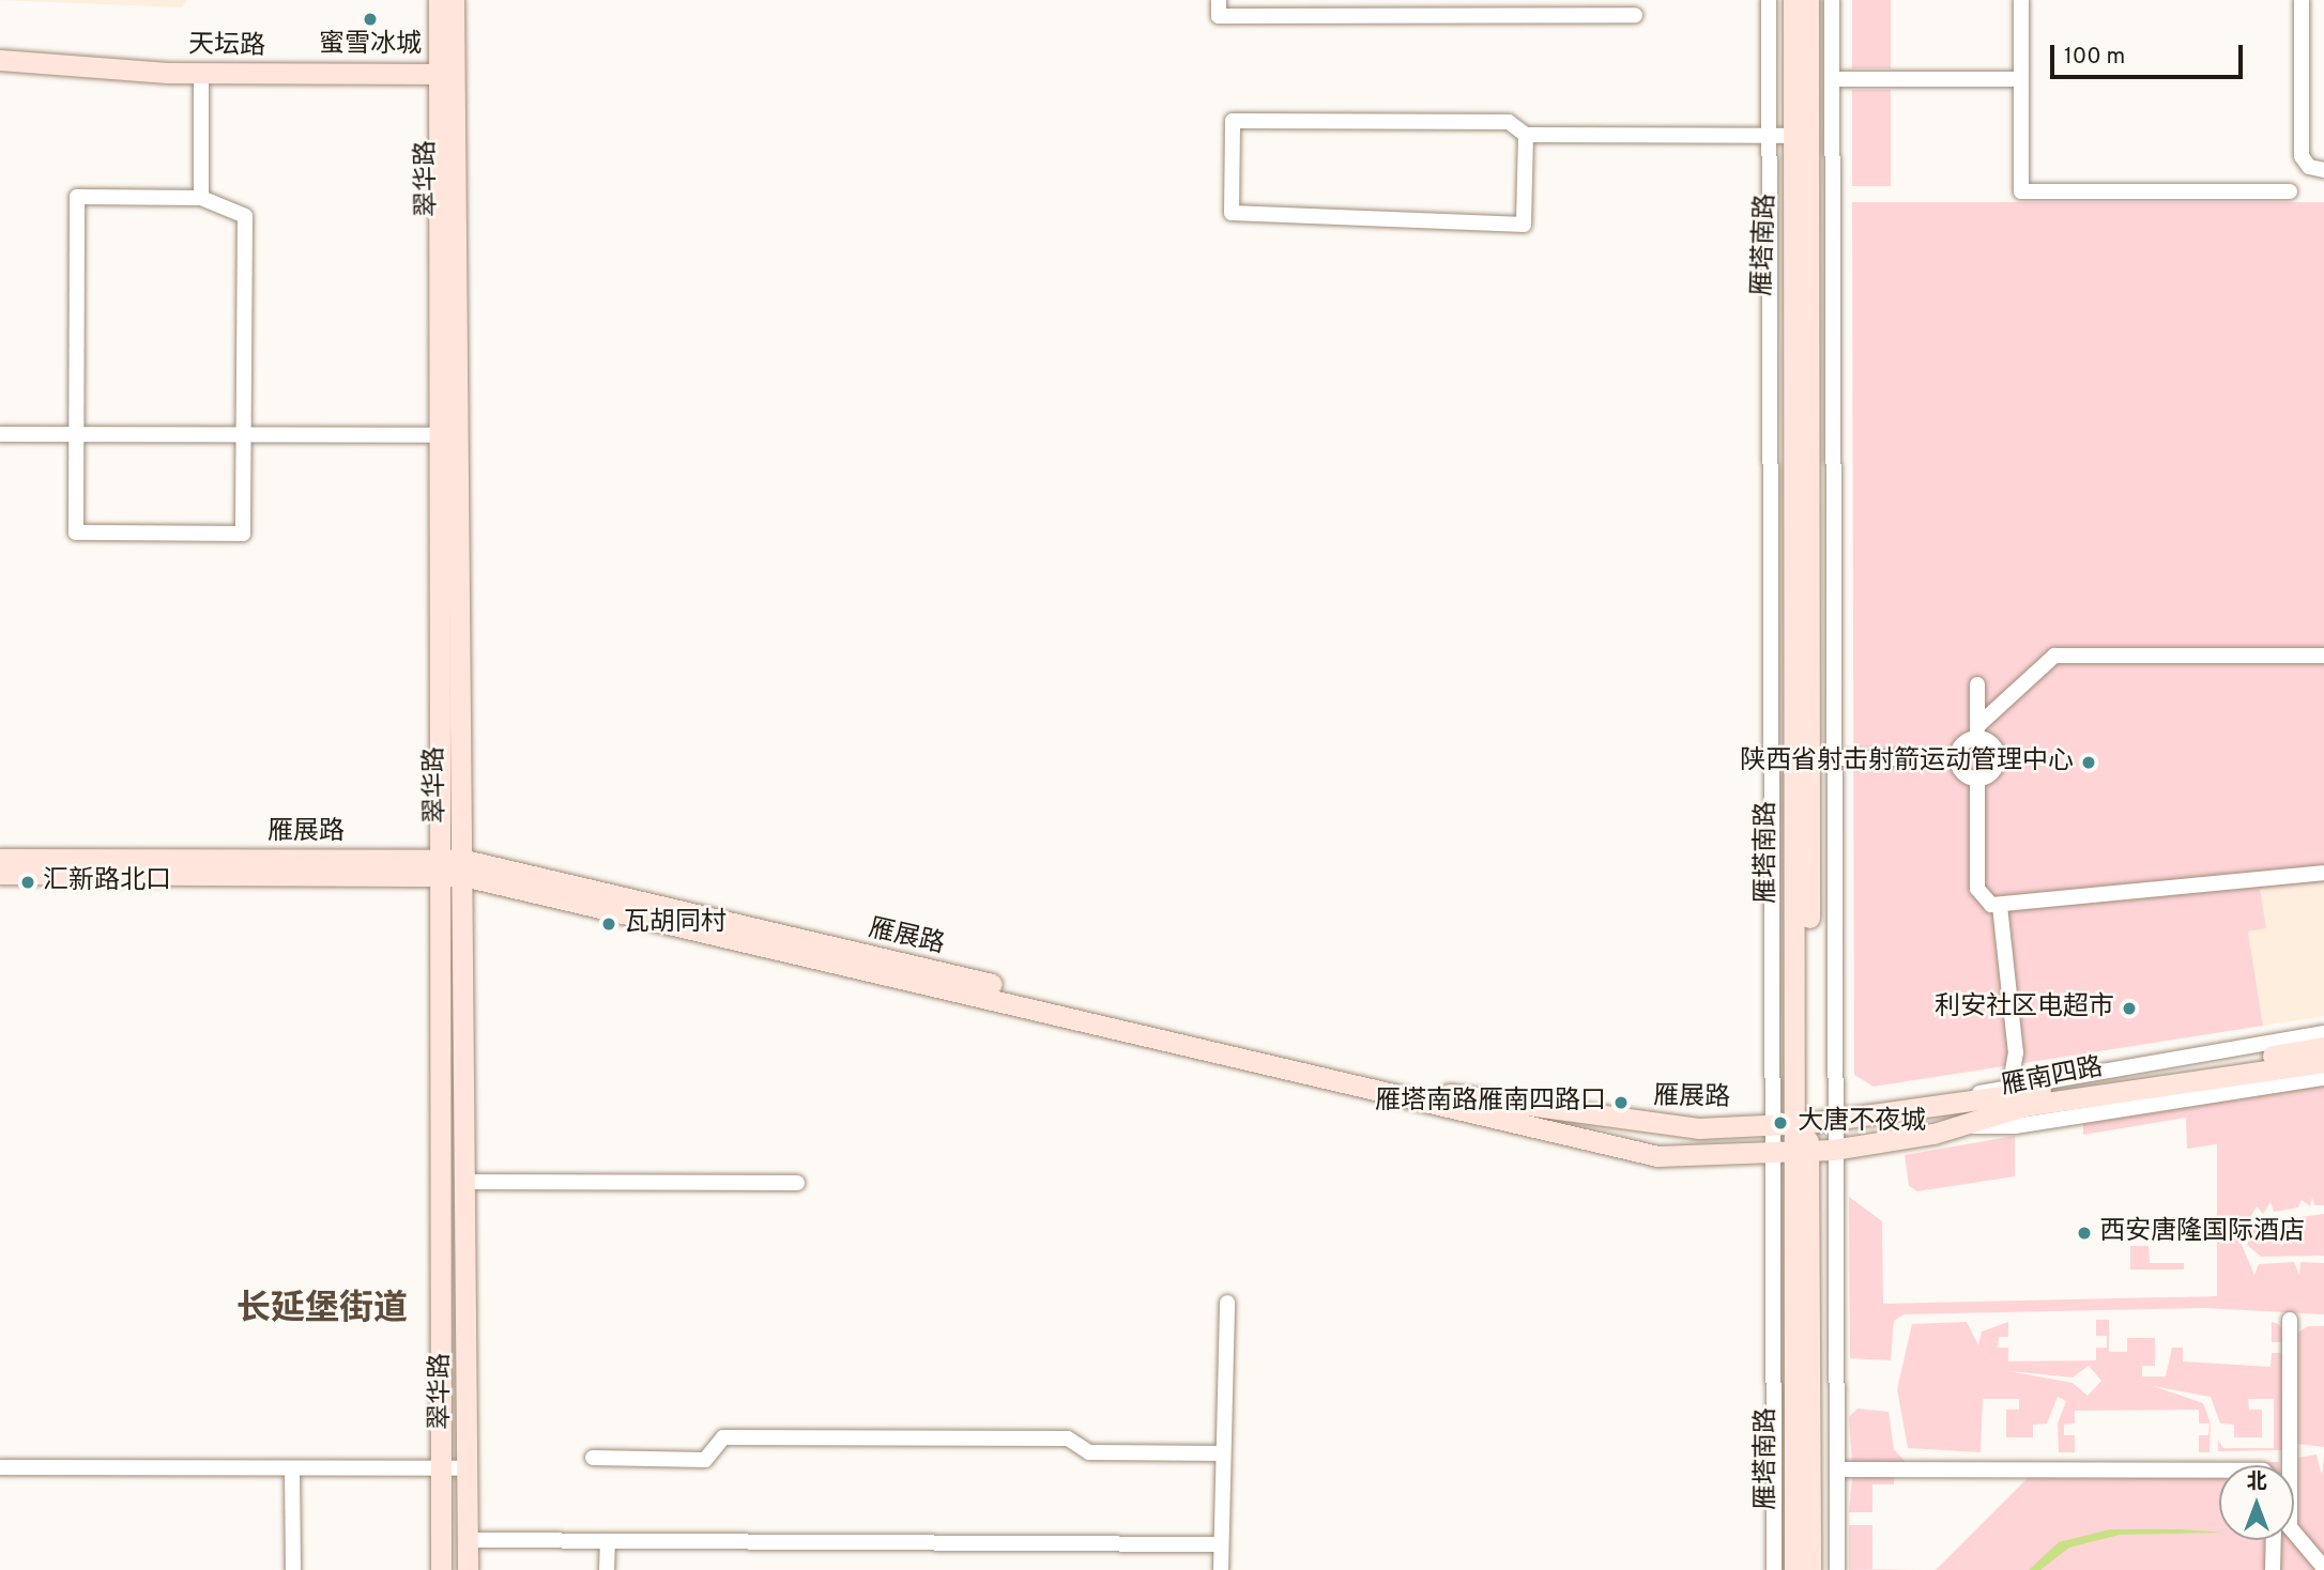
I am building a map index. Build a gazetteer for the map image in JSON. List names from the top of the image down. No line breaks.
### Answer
{"streets":{"main road":["天坛路","翠华路","雁塔南路","雁展路","雁南四路"]},"crossings":[["天坛路","翠华路"],["翠华路","雁展路"],["雁塔南路","雁展路"],["雁塔南路","雁南四路"],["雁展路","雁南四路"]],"districts":["长延堡街道"],"places":["蜜雪冰城","陕西省射击射箭运动管理中心","汇新路北口","瓦胡同村","利安社区电超市","雁塔南路雁南四路口","大唐不夜城","西安唐隆国际酒店"],"scale_bar":"100 m","north":"top"}
